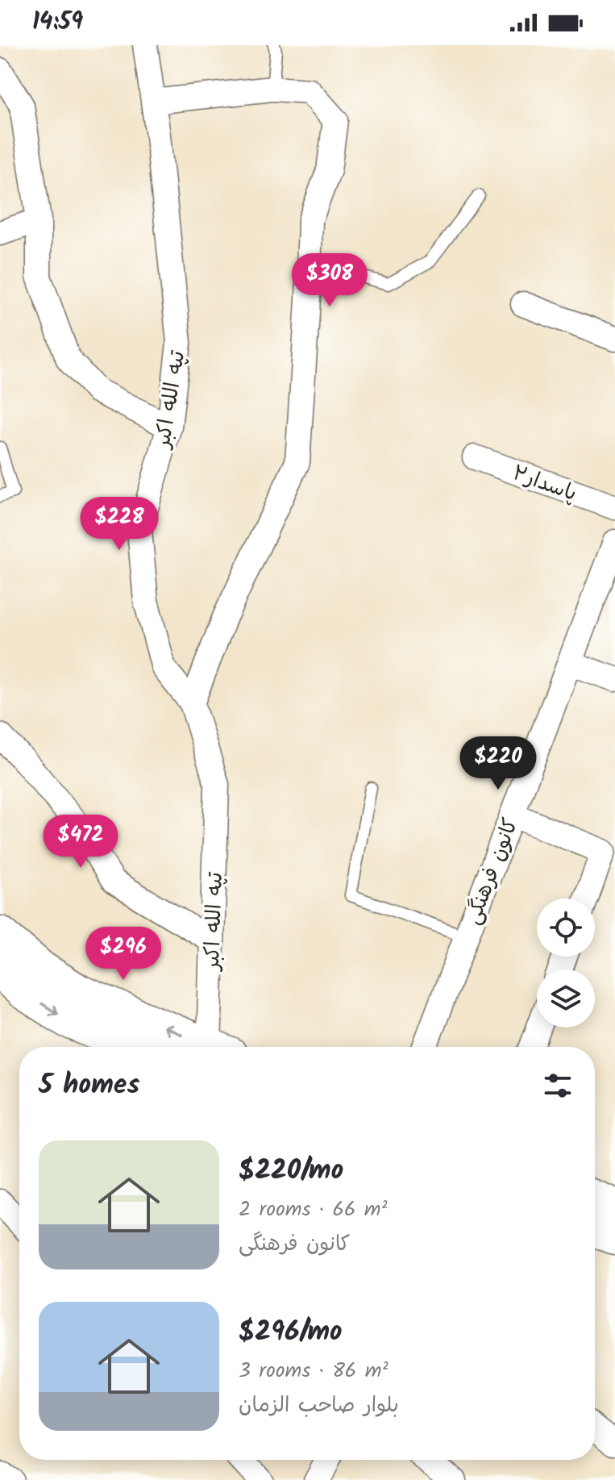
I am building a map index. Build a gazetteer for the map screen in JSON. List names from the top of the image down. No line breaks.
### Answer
{"streets":{"street":["تپه الله اکبر","پاسدار۲","کانون فرهنگی"]},"page":{"status":"14:59","price":["$308","$228","$220","$472","$296"],"heading":"5 homes","list":[{"name":"$220/mo","note":"2 rooms · 66 m² · کانون فرهنگی"},{"name":"$296/mo","note":"3 rooms · 86 m² · بلوار صاحب الزمان"}]}}
